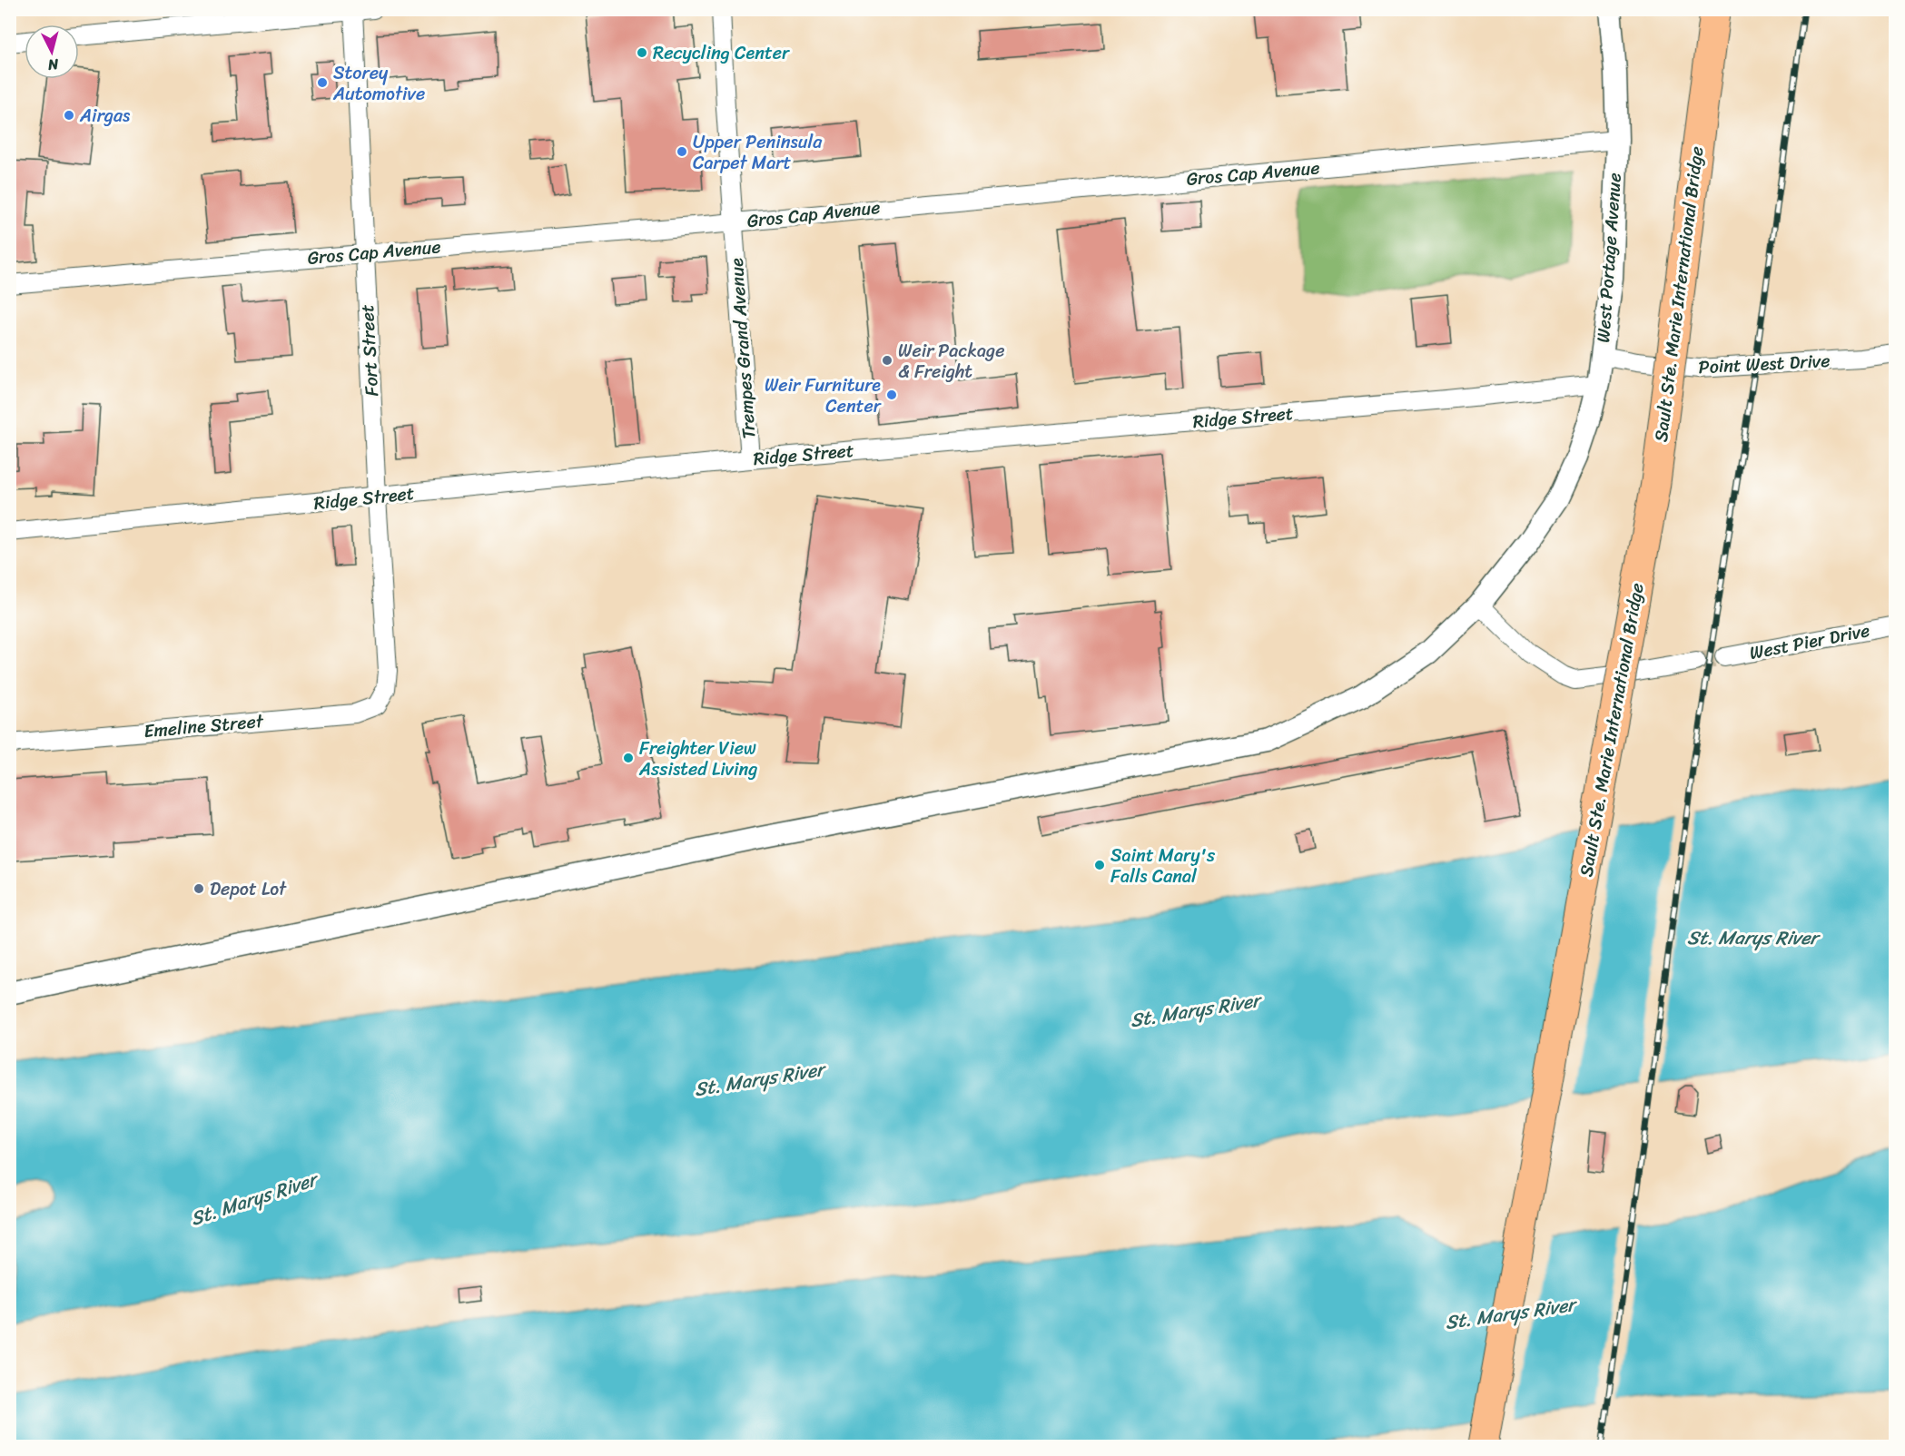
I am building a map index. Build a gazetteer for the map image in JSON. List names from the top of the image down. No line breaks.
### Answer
{"streets":{"highway":["Sault Ste. Marie International Bridge"],"street":["Gros Cap Avenue","West Portage Avenue","Trempes Grand Avenue","Fort Street","Point West Drive","Ridge Street","West Pier Drive","Emeline Street"]},"crossings":[["Gros Cap Avenue","West Portage Avenue"],["Gros Cap Avenue","Trempes Grand Avenue"],["Gros Cap Avenue","Fort Street"],["West Portage Avenue","Point West Drive"],["West Portage Avenue","Ridge Street"],["Trempes Grand Avenue","Ridge Street"],["Fort Street","Ridge Street"],["Fort Street","Emeline Street"]],"water":["St. Marys River"],"places":["Recycling Center","Storey Automotive","Airgas","Upper Peninsula Carpet Mart","Weir Package & Freight","Weir Furniture Center","Freighter View Assisted Living","Saint Mary's Falls Canal","Depot Lot"],"north":"bottom"}
